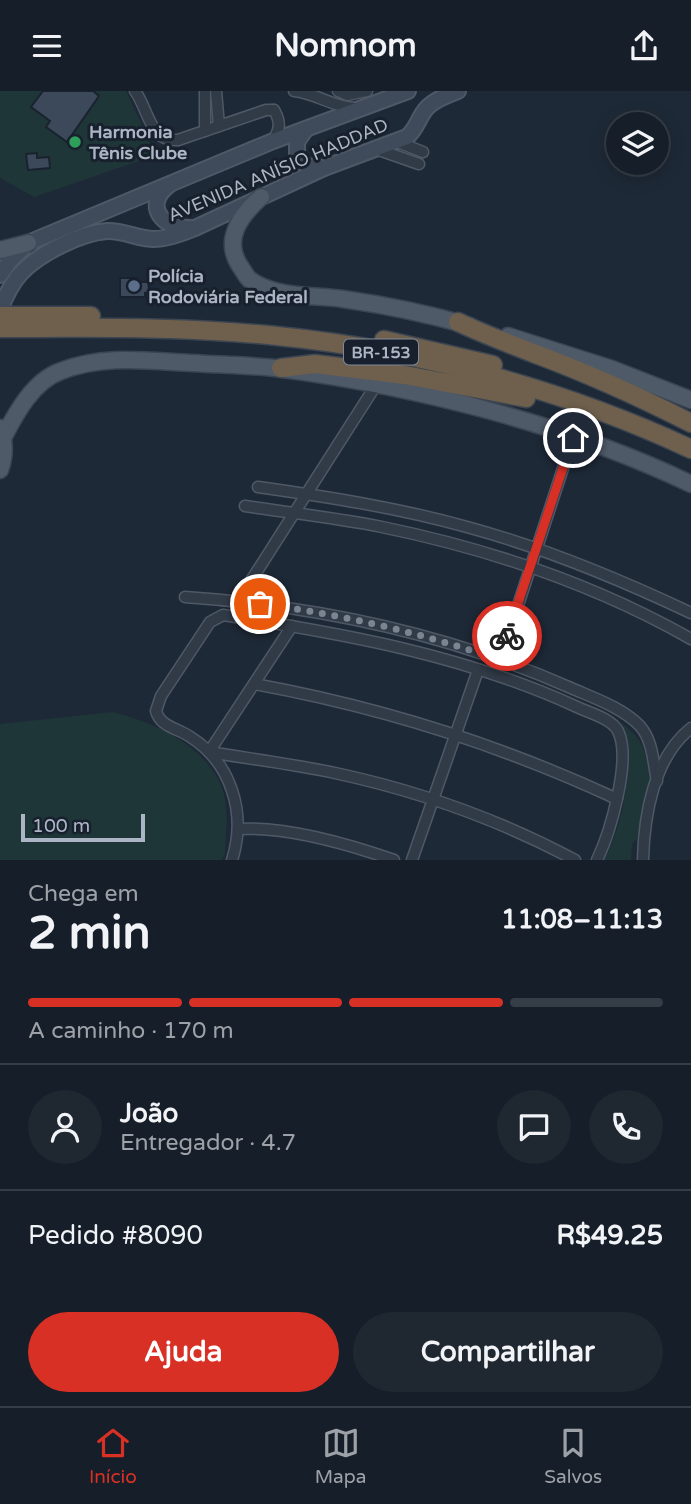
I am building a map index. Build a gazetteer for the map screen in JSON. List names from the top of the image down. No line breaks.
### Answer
{"streets":{"highway":["BR-153"],"main road":["AVENIDA ANÍSIO HADDAD"]},"crossings":[["AVENIDA ANÍSIO HADDAD","BR-153"]],"places":["Harmonia Tênis Clube","Polícia Rodoviária Federal"],"scale_bar":"100 m","page":{"header":"Nomnom","scale":"100 m","heading":["2 min","Chega em","11:08–11:13"],"panel":["João","Entregador · 4.7","Pedido #8090","R$49.25"],"bar":"A caminho · 170 m","buttons":["Ajuda","Compartilhar"],"tabs":["Início","Mapa","Salvos"]}}
